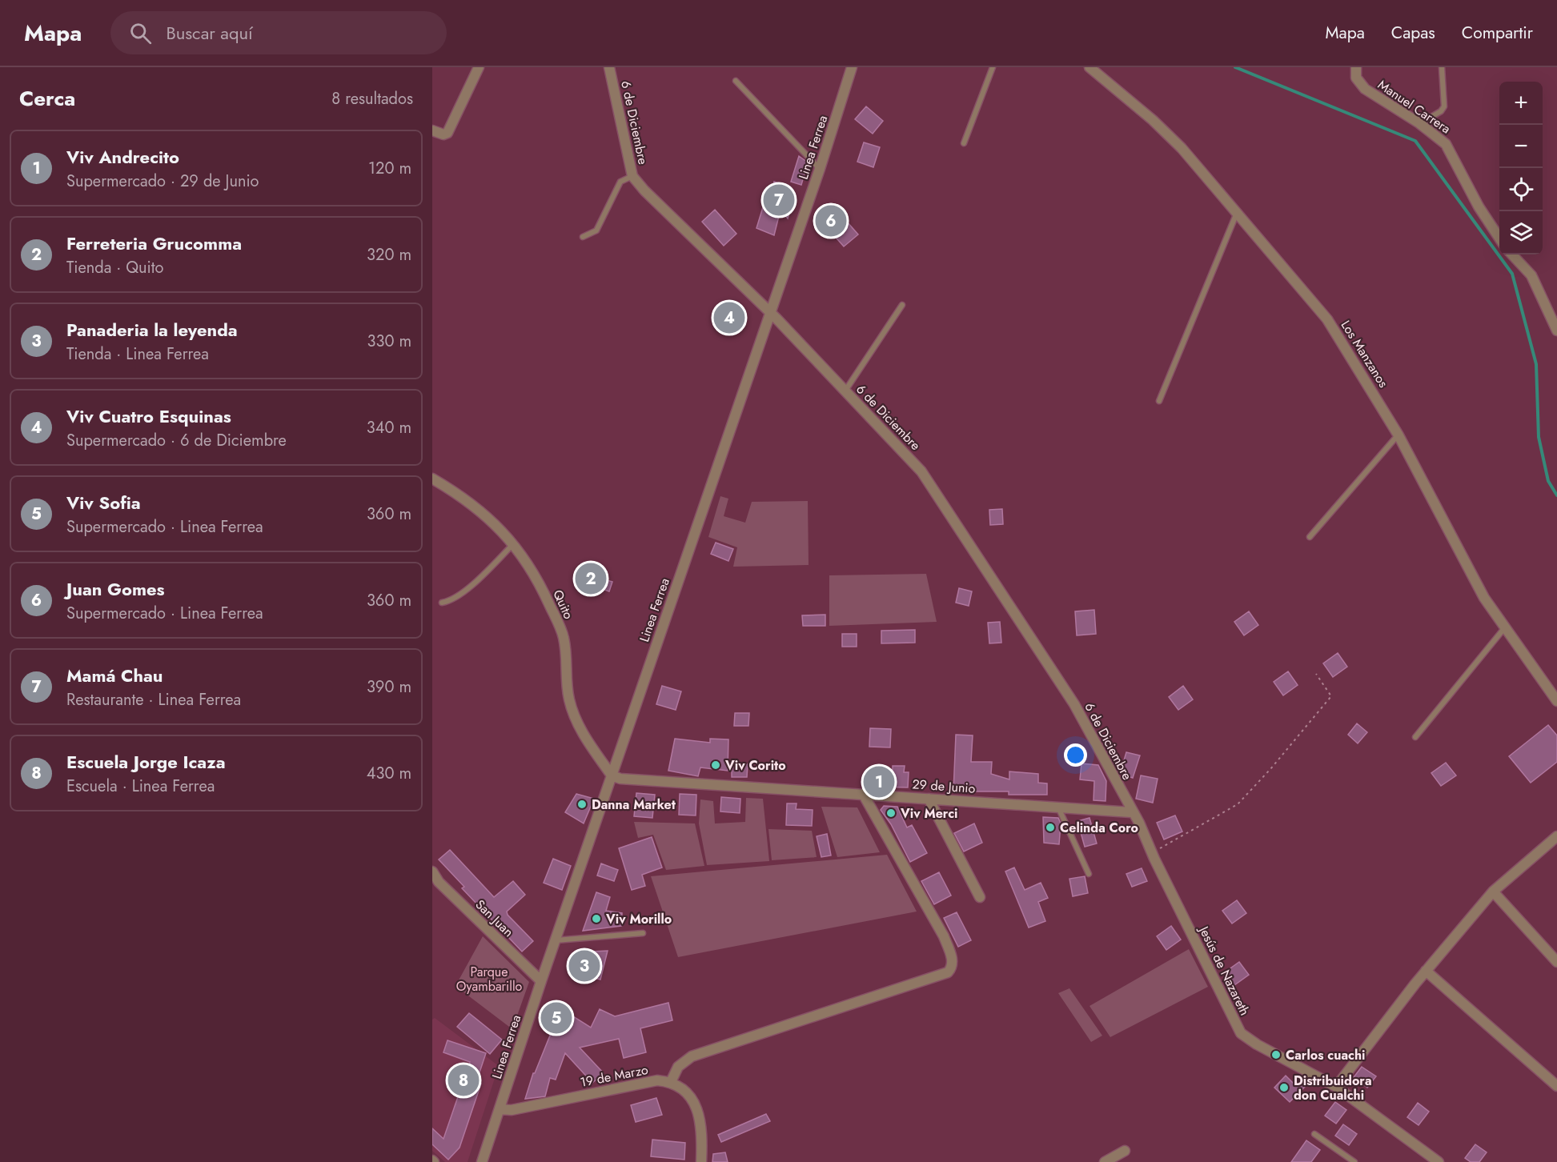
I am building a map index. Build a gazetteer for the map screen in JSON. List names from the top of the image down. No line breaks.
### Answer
{"streets":{"street":["Manuel Carrera","6 de Diciembre","Linea Ferrea","Los Manzanos","Quito","29 de Junio","San Juan","Jesús de Nazareth","19 de Marzo"]},"crossings":[["6 de Diciembre","Linea Ferrea"],["6 de Diciembre","29 de Junio"],["6 de Diciembre","Jesús de Nazareth"],["Linea Ferrea","Quito"],["Linea Ferrea","29 de Junio"],["Linea Ferrea","San Juan"],["Linea Ferrea","19 de Marzo"],["Quito","29 de Junio"],["29 de Junio","Jesús de Nazareth"]],"parks":["Parque Oyambarillo"],"places":["Viv Corito","Danna Market","Viv Merci","Celinda Coro","Viv Morillo","Carlos cuachi","Distribuidora don Cualchi"],"page":{"header":"Mapa","search":"Buscar aquí","nav":["Mapa","Capas","Compartir"],"heading":["Cerca","8 resultados"],"map_buttons":["+","−"],"list":[{"mark":"1","name":"Viv Andrecito","note":"Supermercado · 29 de Junio","value":"120 m"},{"mark":"2","name":"Ferreteria Grucomma","note":"Tienda · Quito","value":"320 m"},{"mark":"3","name":"Panaderia la leyenda","note":"Tienda · Linea Ferrea","value":"330 m"},{"mark":"4","name":"Viv Cuatro Esquinas","note":"Supermercado · 6 de Diciembre","value":"340 m"},{"mark":"5","name":"Viv Sofia","note":"Supermercado · Linea Ferrea","value":"360 m"},{"mark":"6","name":"Juan Gomes","note":"Supermercado · Linea Ferrea","value":"360 m"},{"mark":"7","name":"Mamá Chau","note":"Restaurante · Linea Ferrea","value":"390 m"},{"mark":"8","name":"Escuela Jorge Icaza","note":"Escuela · Linea Ferrea","value":"430 m"}],"pins":["7","6","4","2","1","3","5","8"]}}
